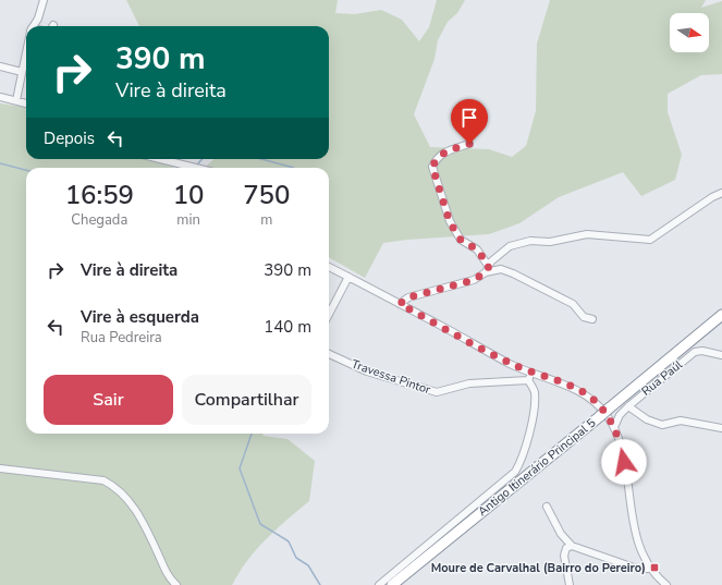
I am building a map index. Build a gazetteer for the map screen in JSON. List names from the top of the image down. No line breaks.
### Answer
{"streets":{"highway":["Antigo Itinerário Principal 5"],"street":["Travessa Pintor","Rua Paúl"]},"places":{"transit":["Moure de Carvalhal (Bairro do Pereiro)"]},"north":"right","page":{"turn":["390 m","Vire à direita"],"then":"Depois","eta":["16:59","Chegada","10","min","750","m"],"list":[{"name":"Vire à direita","value":"390 m"},{"name":"Vire à esquerda","note":"Rua Pedreira","value":"140 m"}],"buttons":["Sair","Compartilhar"]}}
